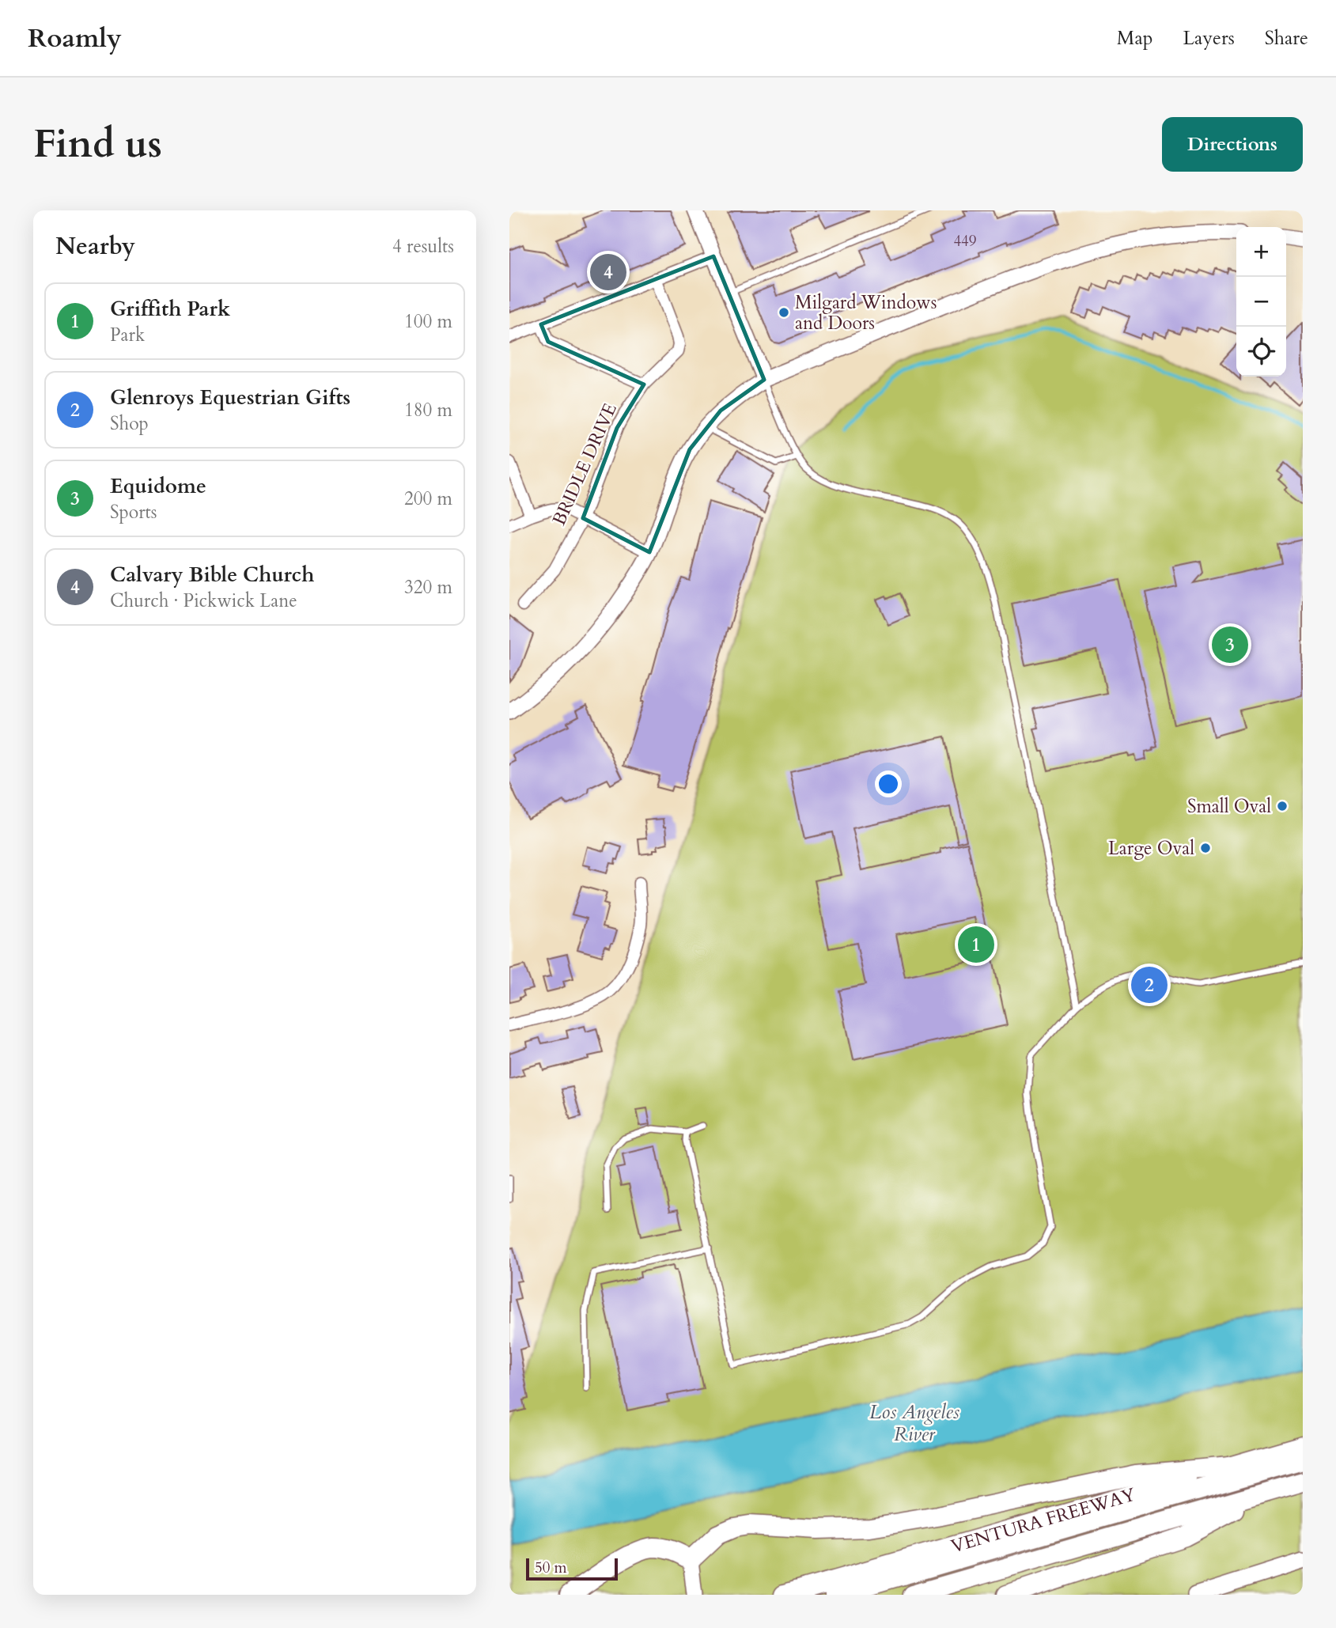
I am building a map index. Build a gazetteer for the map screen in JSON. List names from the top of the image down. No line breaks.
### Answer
{"streets":{"highway":["VENTURA FREEWAY"],"street":["BRIDLE DRIVE"]},"water":["Los Angeles River"],"places":["Milgard Windows and Doors","Small Oval","Large Oval"],"house_numbers":["449"],"scale_bar":"50 m","page":{"header":"Roamly","nav":["Map","Layers","Share"],"buttons":"Directions","title":"Find us","heading":["Nearby","4 results"],"map_buttons":["+","−"],"pins":["4","3","1","2"],"list":[{"mark":"1","name":"Griffith Park","note":"Park","value":"100 m"},{"mark":"2","name":"Glenroys Equestrian Gifts","note":"Shop","value":"180 m"},{"mark":"3","name":"Equidome","note":"Sports","value":"200 m"},{"mark":"4","name":"Calvary Bible Church","note":"Church · Pickwick Lane","value":"320 m"}],"scale":"50 m"}}
